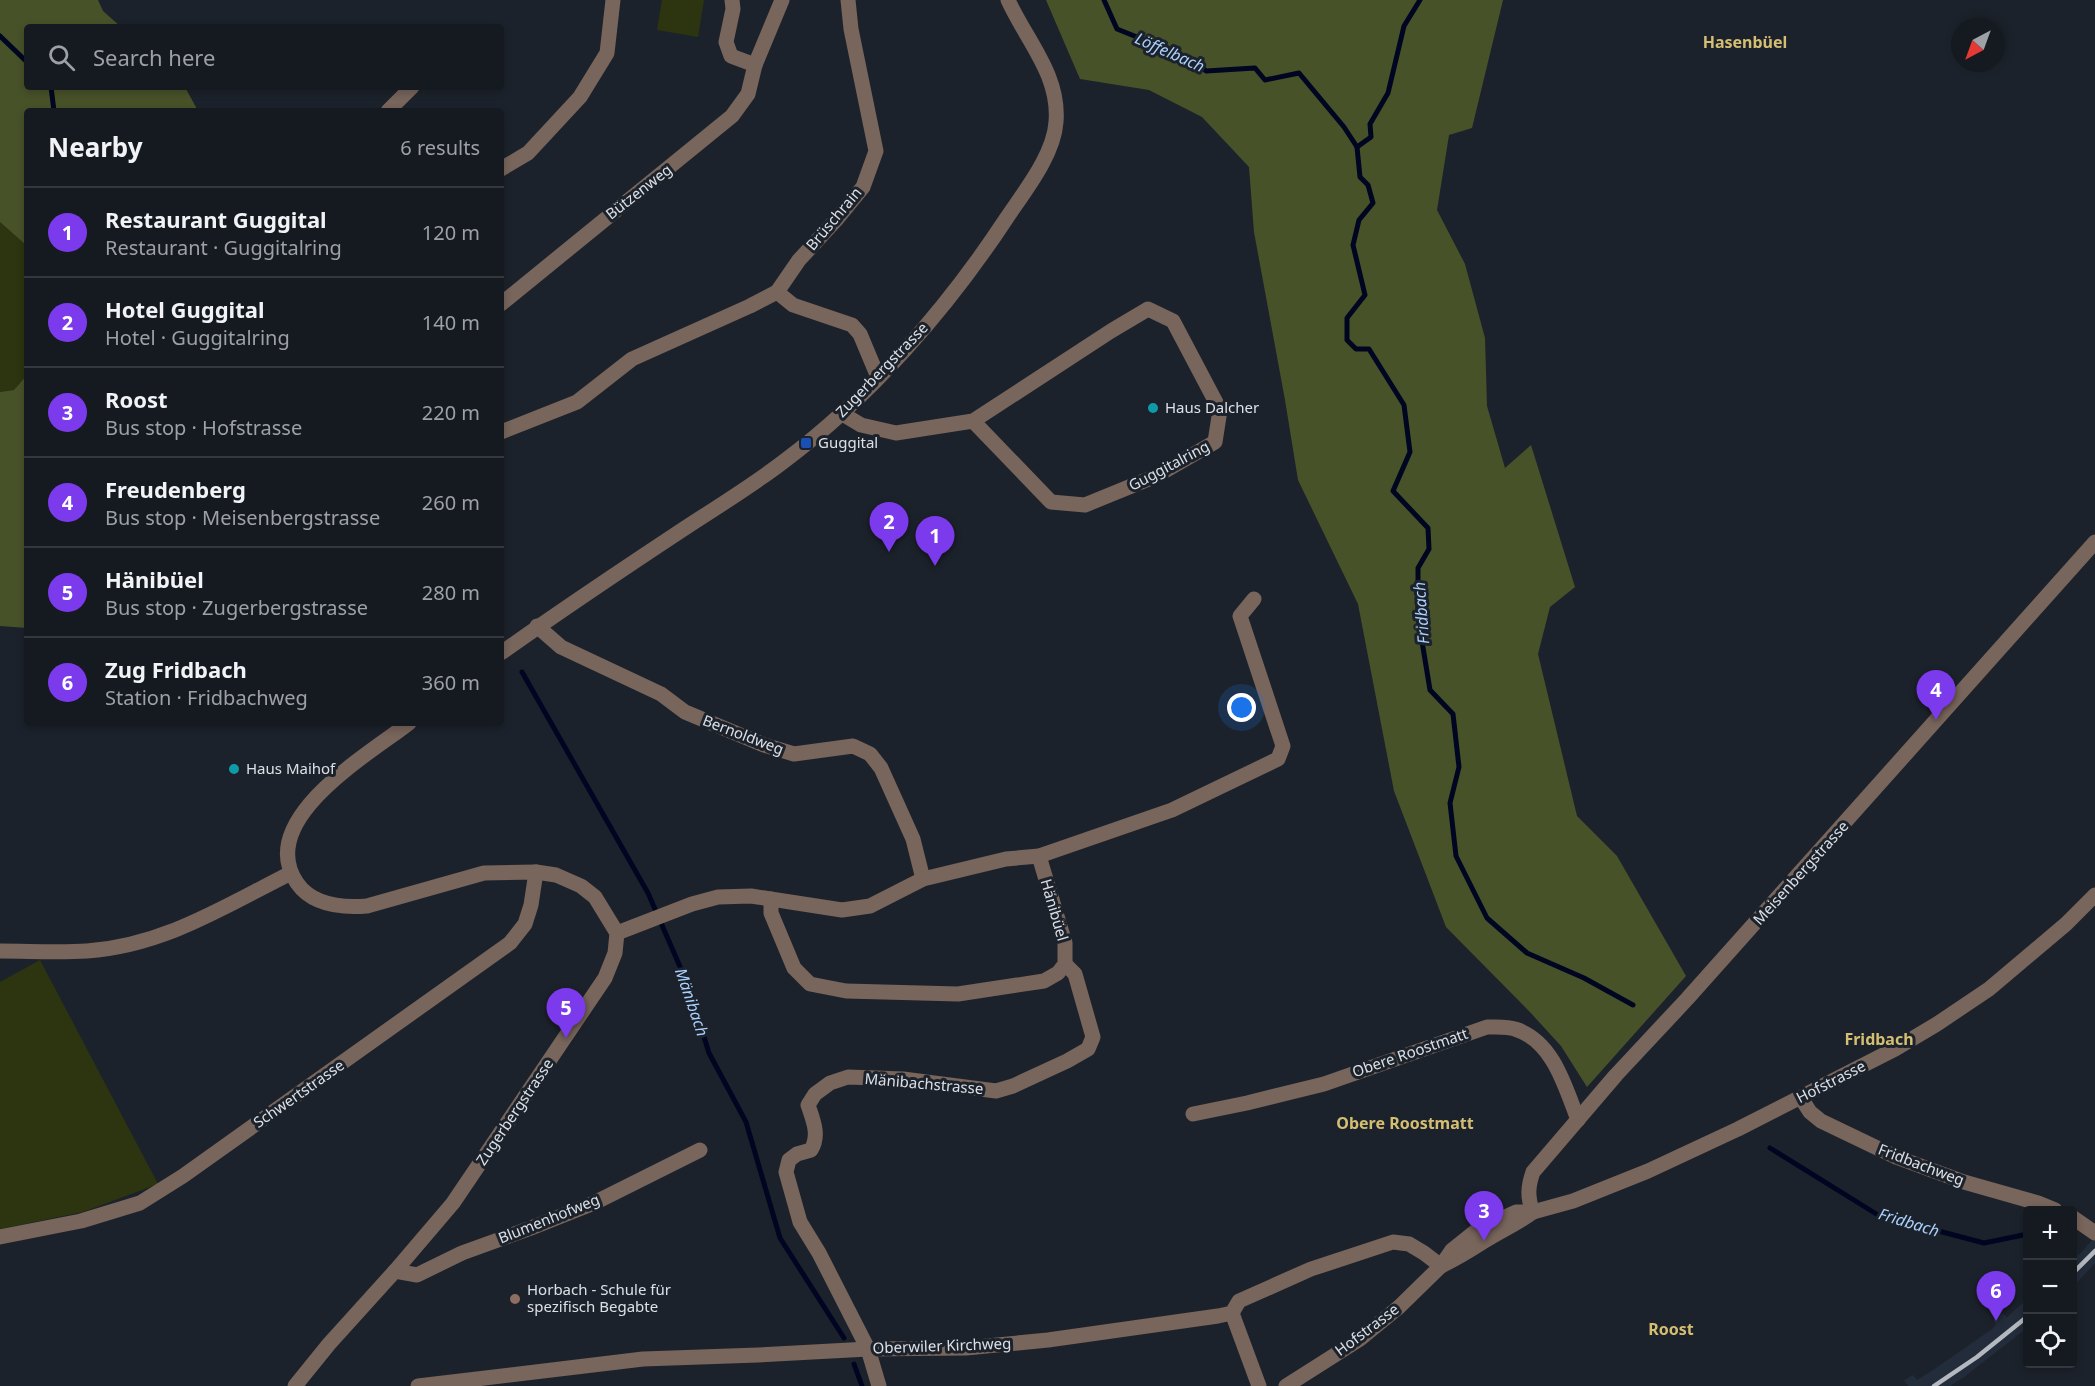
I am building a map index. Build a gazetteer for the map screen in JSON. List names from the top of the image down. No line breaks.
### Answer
{"streets":{"street":["Bützenweg","Brüschrain","Zugerbergstrasse","Guggitalring","Bernoldweg","Meisenbergstrasse","Hänibüel","Obere Roostmatt","Hofstrasse","Mänibachstrasse","Schwertstrasse","Fridbachweg","Blumenhofweg","Oberwiler Kirchweg"]},"crossings":[["Zugerbergstrasse","Guggitalring"],["Zugerbergstrasse","Bernoldweg"],["Zugerbergstrasse","Blumenhofweg"],["Meisenbergstrasse","Obere Roostmatt"],["Meisenbergstrasse","Hofstrasse"],["Hänibüel","Mänibachstrasse"],["Hofstrasse","Fridbachweg"],["Hofstrasse","Oberwiler Kirchweg"],["Mänibachstrasse","Oberwiler Kirchweg"]],"districts":["Hasenbüel","Fridbach","Obere Roostmatt","Roost"],"water":["Löffelbach","Fridbach","Mänibach"],"places":{"other":["Haus Dalcher","Haus Maihof","Horbach - Schule für spezifisch Begabte"],"transit":["Guggital"]},"north":"bottom left","page":{"search":"Search here","heading":["Nearby","6 results"],"list":[{"mark":"1","name":"Restaurant Guggital","note":"Restaurant · Guggitalring","value":"120 m"},{"mark":"2","name":"Hotel Guggital","note":"Hotel · Guggitalring","value":"140 m"},{"mark":"3","name":"Roost","note":"Bus stop · Hofstrasse","value":"220 m"},{"mark":"4","name":"Freudenberg","note":"Bus stop · Meisenbergstrasse","value":"260 m"},{"mark":"5","name":"Hänibüel","note":"Bus stop · Zugerbergstrasse","value":"280 m"},{"mark":"6","name":"Zug Fridbach","note":"Station · Fridbachweg","value":"360 m"}],"pins":["2","1","4","5","3","6"],"map_buttons":["+","−"]}}
